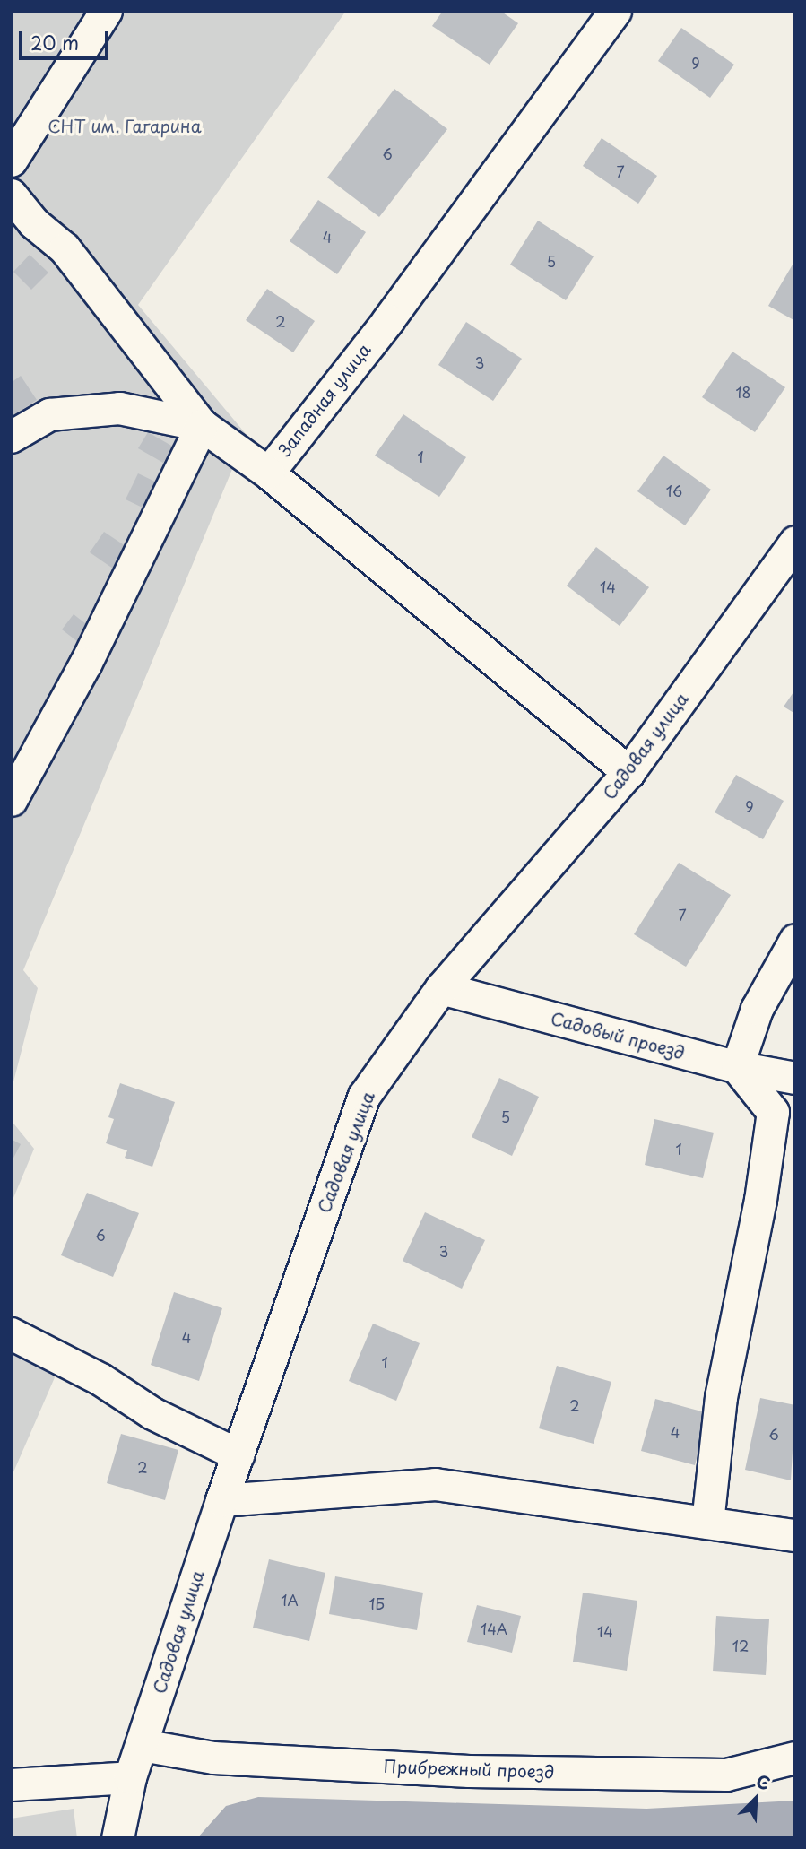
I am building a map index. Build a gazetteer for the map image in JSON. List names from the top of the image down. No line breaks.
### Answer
{"streets":{"street":["Западная улица","Садовая улица","Садовый проезд","Прибрежный проезд"]},"crossings":[["Западная улица","Садовая улица"],["Садовая улица","Садовый проезд"],["Садовая улица","Прибрежный проезд"]],"parks":["СНТ им. Гагарина"],"house_numbers":["9","6","7","4","5","2","3","18","1","16","14","9","7","5","1","6","3","4","1","2","4","6","2","1А","1Б","14А","14","12"],"scale_bar":"20 m","north":"top right"}
